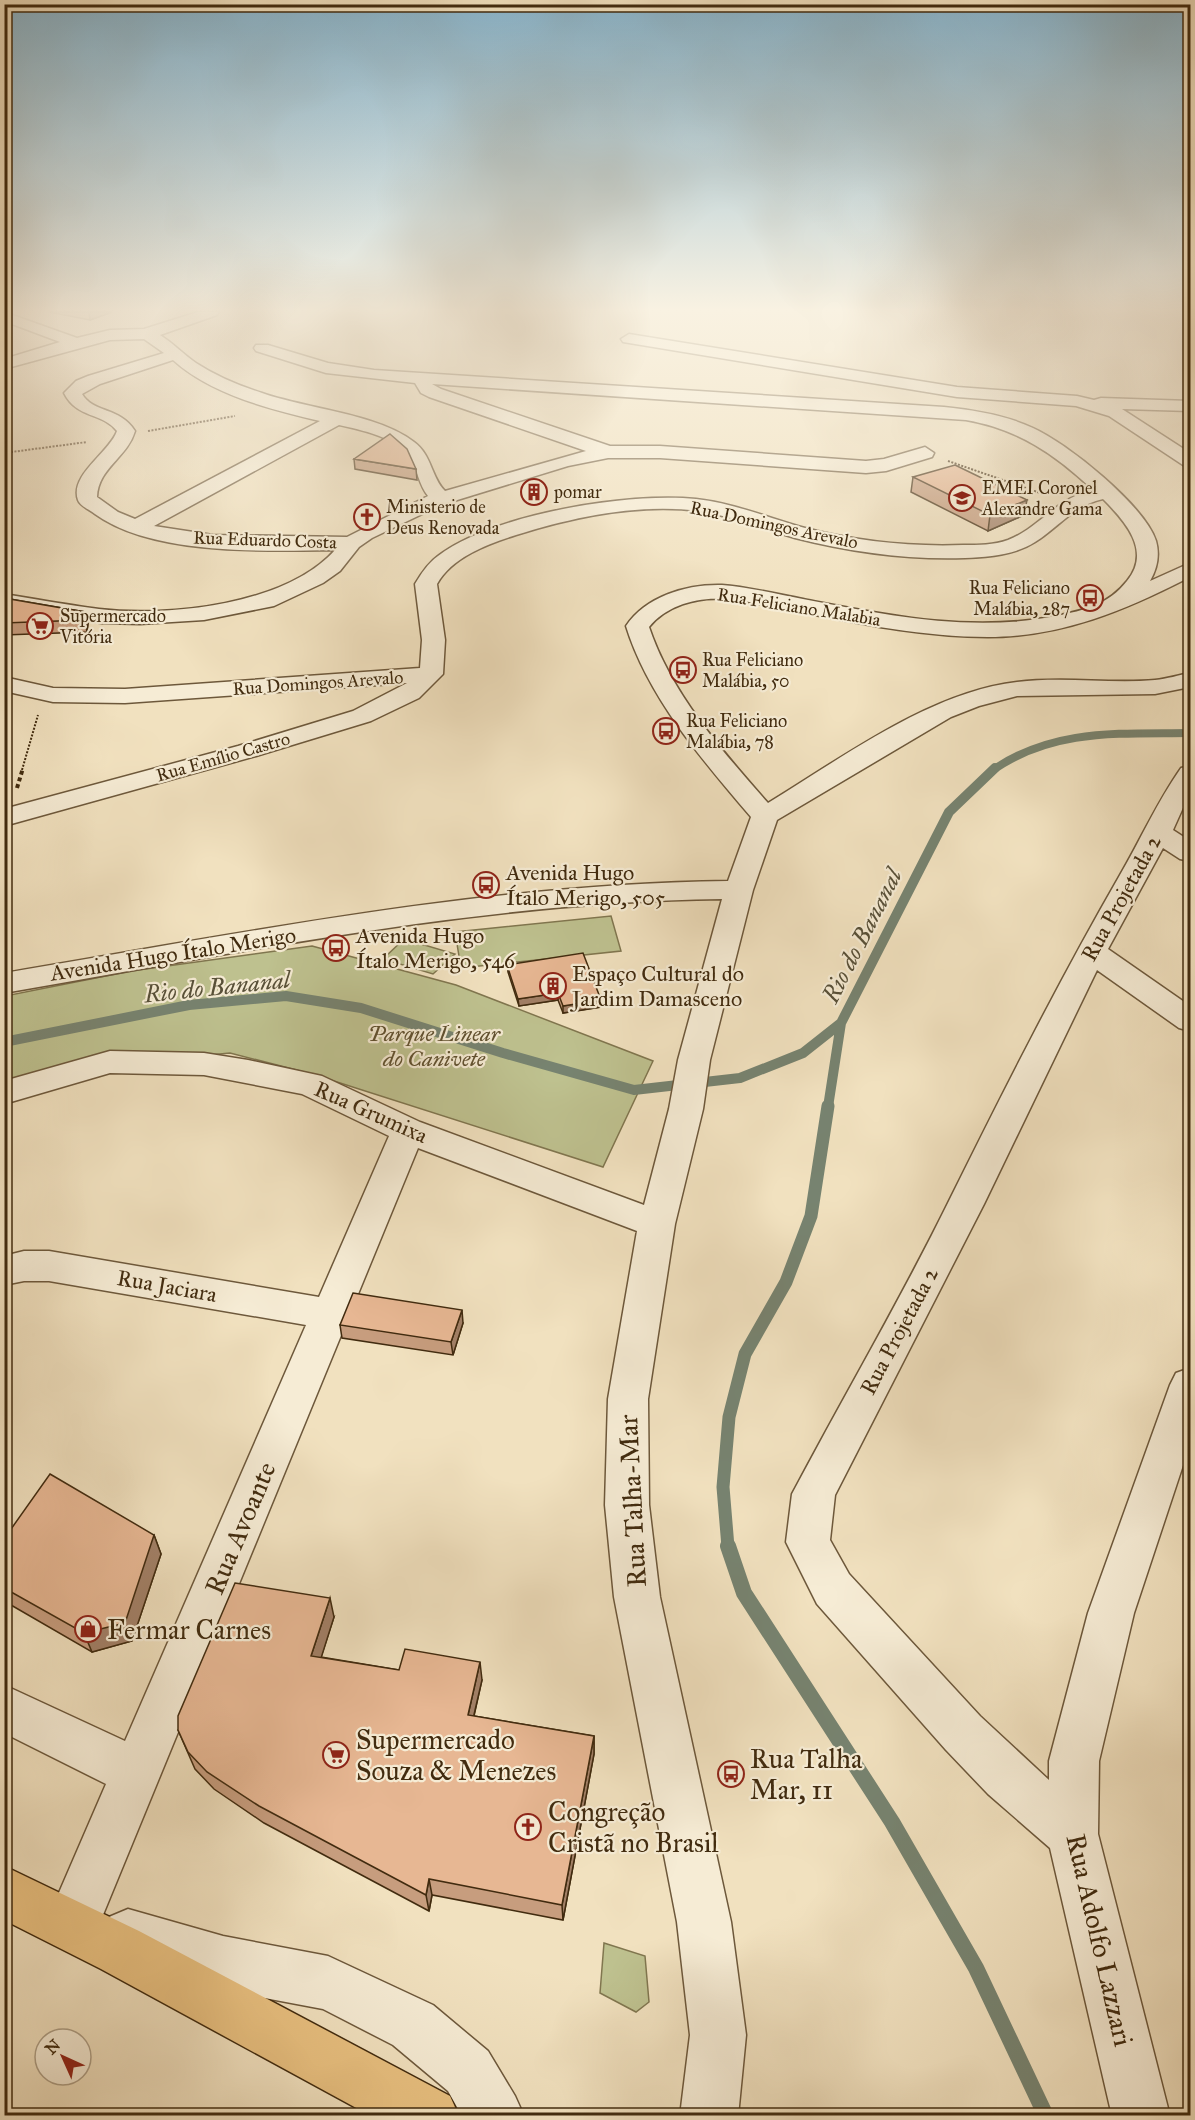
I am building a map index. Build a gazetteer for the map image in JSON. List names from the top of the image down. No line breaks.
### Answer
{"streets":{"street":["Rua Domingos Arevalo","Rua Eduardo Costa","Rua Feliciano Malabia","Rua Emílio Castro","Rua Projetada 2","Avenida Hugo Ítalo Merigo","Rua Grumixa","Rua Jaciara","Rua Talha-Mar","Rua Avoante","Rua Adolfo Lazzari"]},"crossings":[["Rua Domingos Arevalo","Rua Emílio Castro"],["Rua Projetada 2","Rua Adolfo Lazzari"],["Avenida Hugo Ítalo Merigo","Rua Talha-Mar"],["Rua Grumixa","Rua Talha-Mar"],["Rua Grumixa","Rua Avoante"],["Rua Jaciara","Rua Avoante"]],"water":["Rio do Bananal"],"parks":["Parque Linear do Canivete"],"places":{"building":["pomar","Espaço Cultural do Jardim Damasceno"],"school or university":["EMEI Coronel Alexandre Gama"],"church":["Ministerio de Deus Renovada","Congreção Cristã no Brasil"],"bus stop":["Rua Feliciano Malábia, 287","Rua Feliciano Malábia, 50","Rua Feliciano Malábia, 78","Avenida Hugo Ítalo Merigo, 505","Avenida Hugo Ítalo Merigo, 546","Rua Talha Mar, 11"],"supermarket":["Supermercado Vitória","Supermercado Souza & Menezes"],"shop":["Fermar Carnes"]},"north":"top left"}
